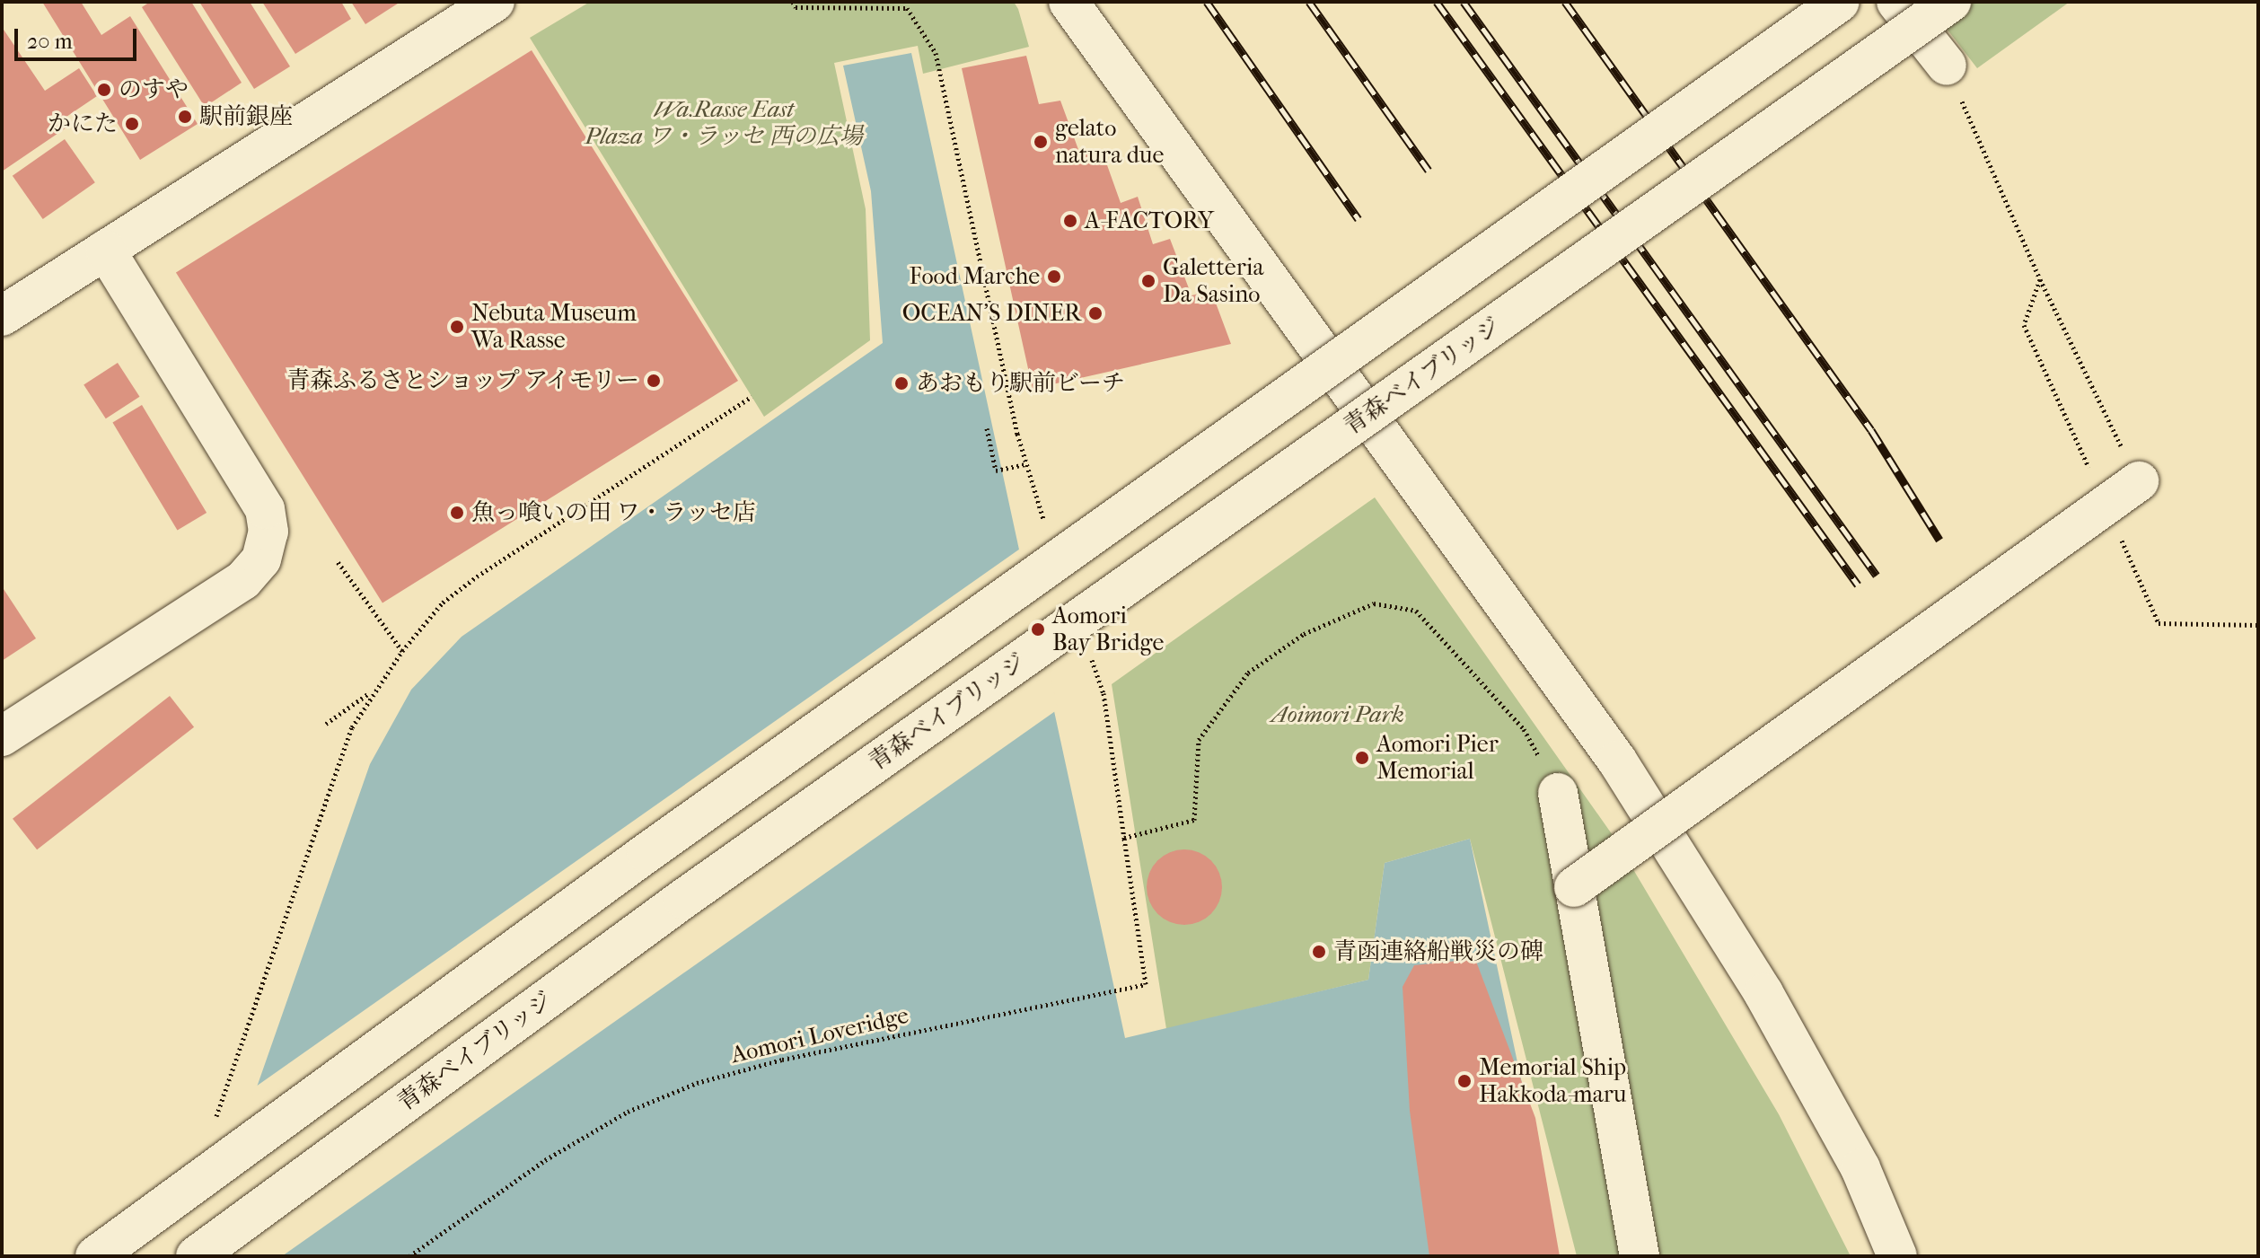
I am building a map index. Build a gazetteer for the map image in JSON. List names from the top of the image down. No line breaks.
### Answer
{"streets":{"street":["青森ベイブリッジ"],"path":["Aomori Loveridge"]},"parks":["Wa.Rasse East Plaza ワ・ラッセ 西の広場","Aoimori Park"],"places":["のすや","駅前銀座","かにた","gelato natura due","A-FACTORY","Food Marche","Galetteria Da Sasino","OCEAN’S DINER","Nebuta Museum Wa Rasse","青森ふるさとショップ アイモリー","あおもり駅前ビーチ","魚っ喰いの田 ワ・ラッセ店","Aomori Bay Bridge","Aomori Pier Memorial","青函連絡船戦災の碑","Memorial Ship Hakkoda-maru"],"scale_bar":"20 m"}
